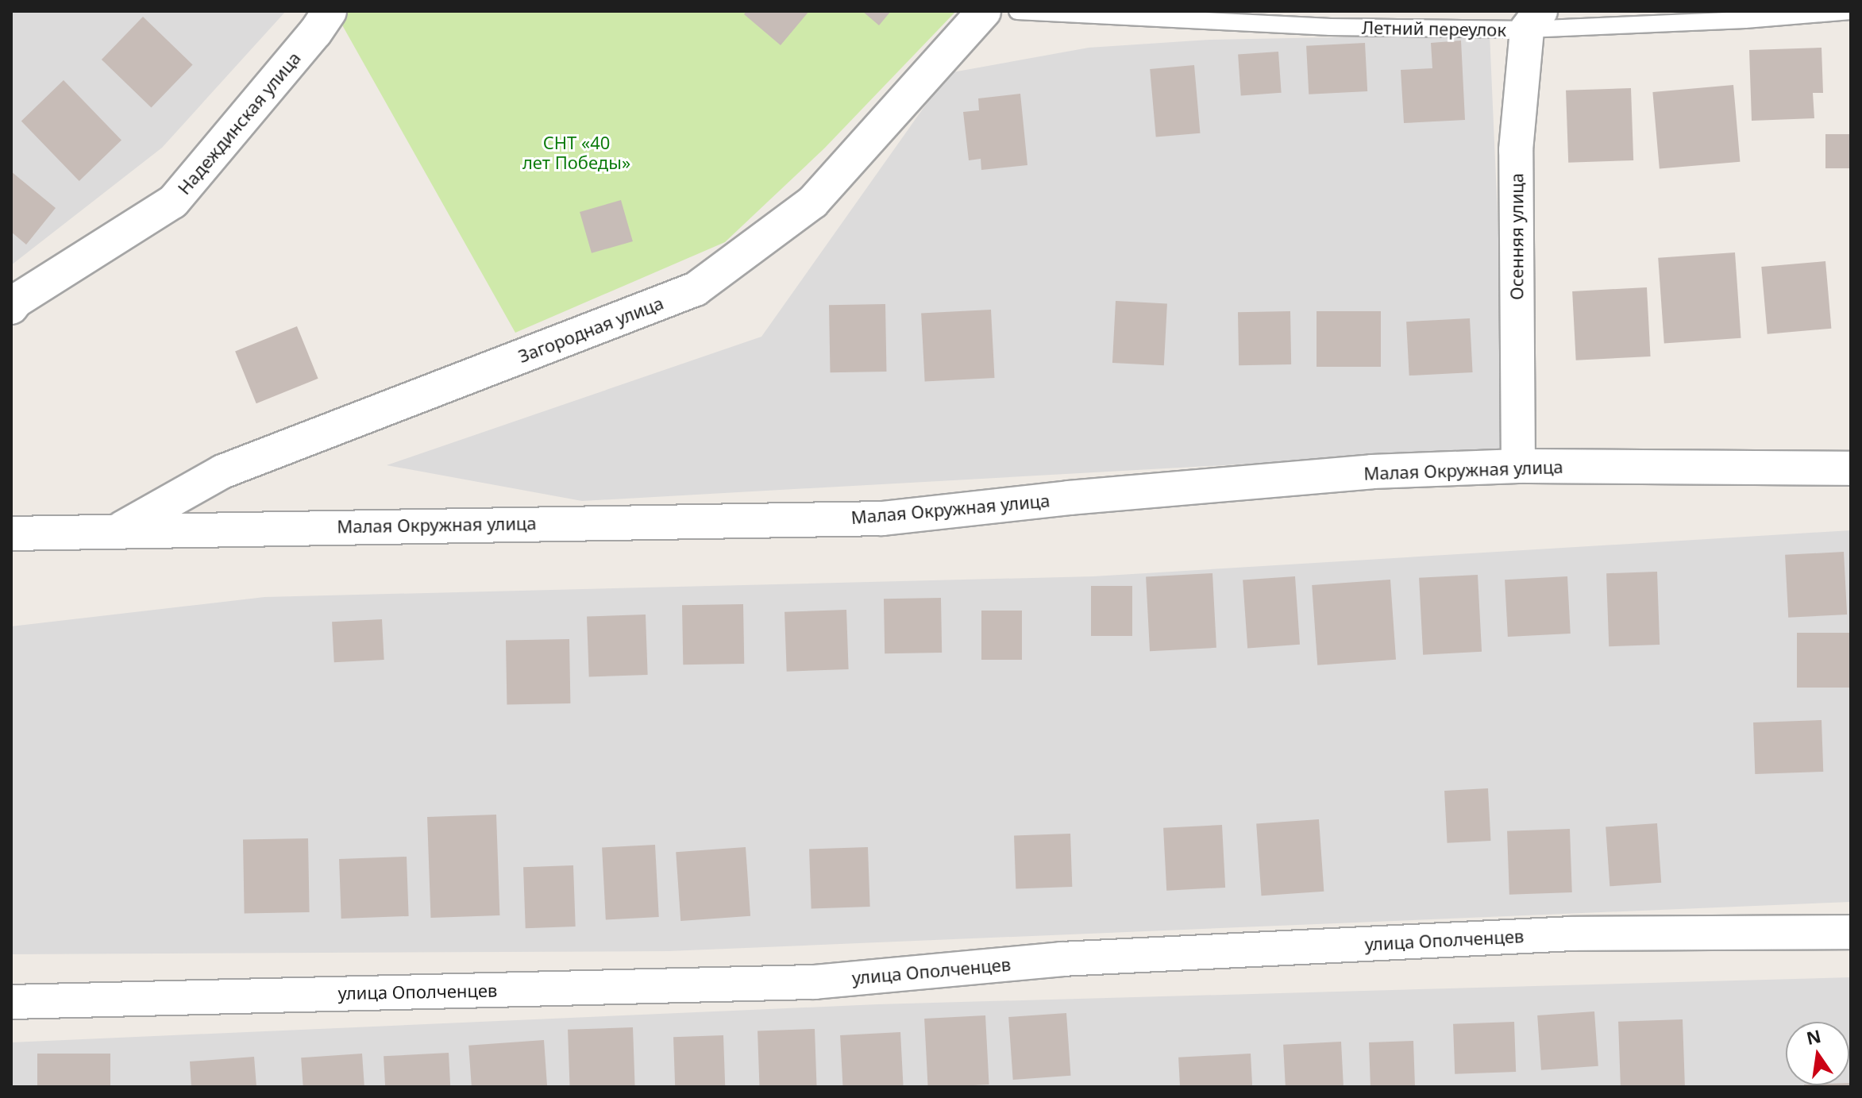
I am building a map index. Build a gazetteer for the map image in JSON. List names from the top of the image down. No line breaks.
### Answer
{"streets":{"street":["Надеждинская улица","Осенняя улица","Загородная улица","Малая Окружная улица","улица Ополченцев"],"lane":["Летний переулок"]},"crossings":[["Летний переулок","Осенняя улица"],["Осенняя улица","Малая Окружная улица"],["Загородная улица","Малая Окружная улица"]],"parks":["СНТ «40 лет Победы»"],"north":"top"}
